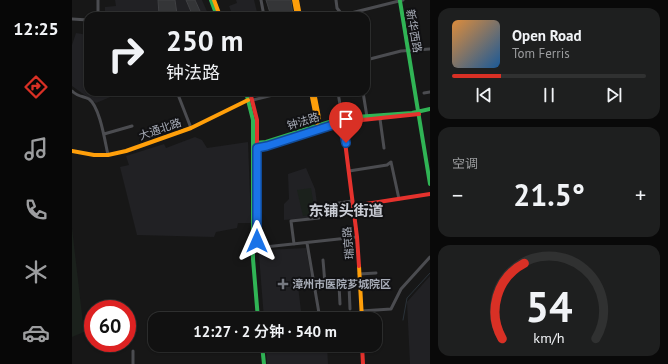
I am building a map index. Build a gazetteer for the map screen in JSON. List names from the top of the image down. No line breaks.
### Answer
{"streets":{"street":["新华西路","钟法路","大通北路","瑞京路"]},"crossings":[["新华西路","钟法路"],["钟法路","瑞京路"]],"districts":["东铺头街道"],"places":{"health":["漳州市医院芗城院区"]},"page":{"tabs":"12:25","turn":["250 m","钟法路"],"song":["Open Road","Tom Ferris"],"tile":"空调","heat":["−","21.5°","+"],"limit":"60","trip":"12:27 · 2 分钟 · 540 m","gauge":["54","km/h"]}}
